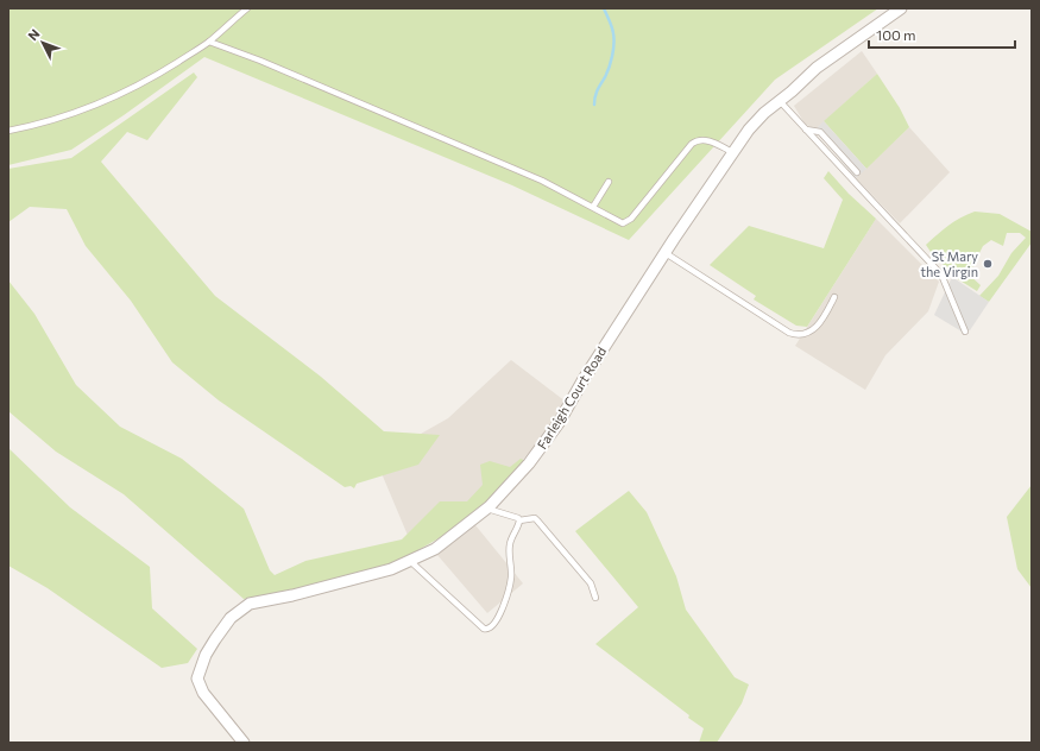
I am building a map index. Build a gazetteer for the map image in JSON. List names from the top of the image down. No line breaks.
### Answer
{"streets":{"street":["Farleigh Court Road"]},"places":["St Mary the Virgin"],"scale_bar":"100 m","north":"top left"}
